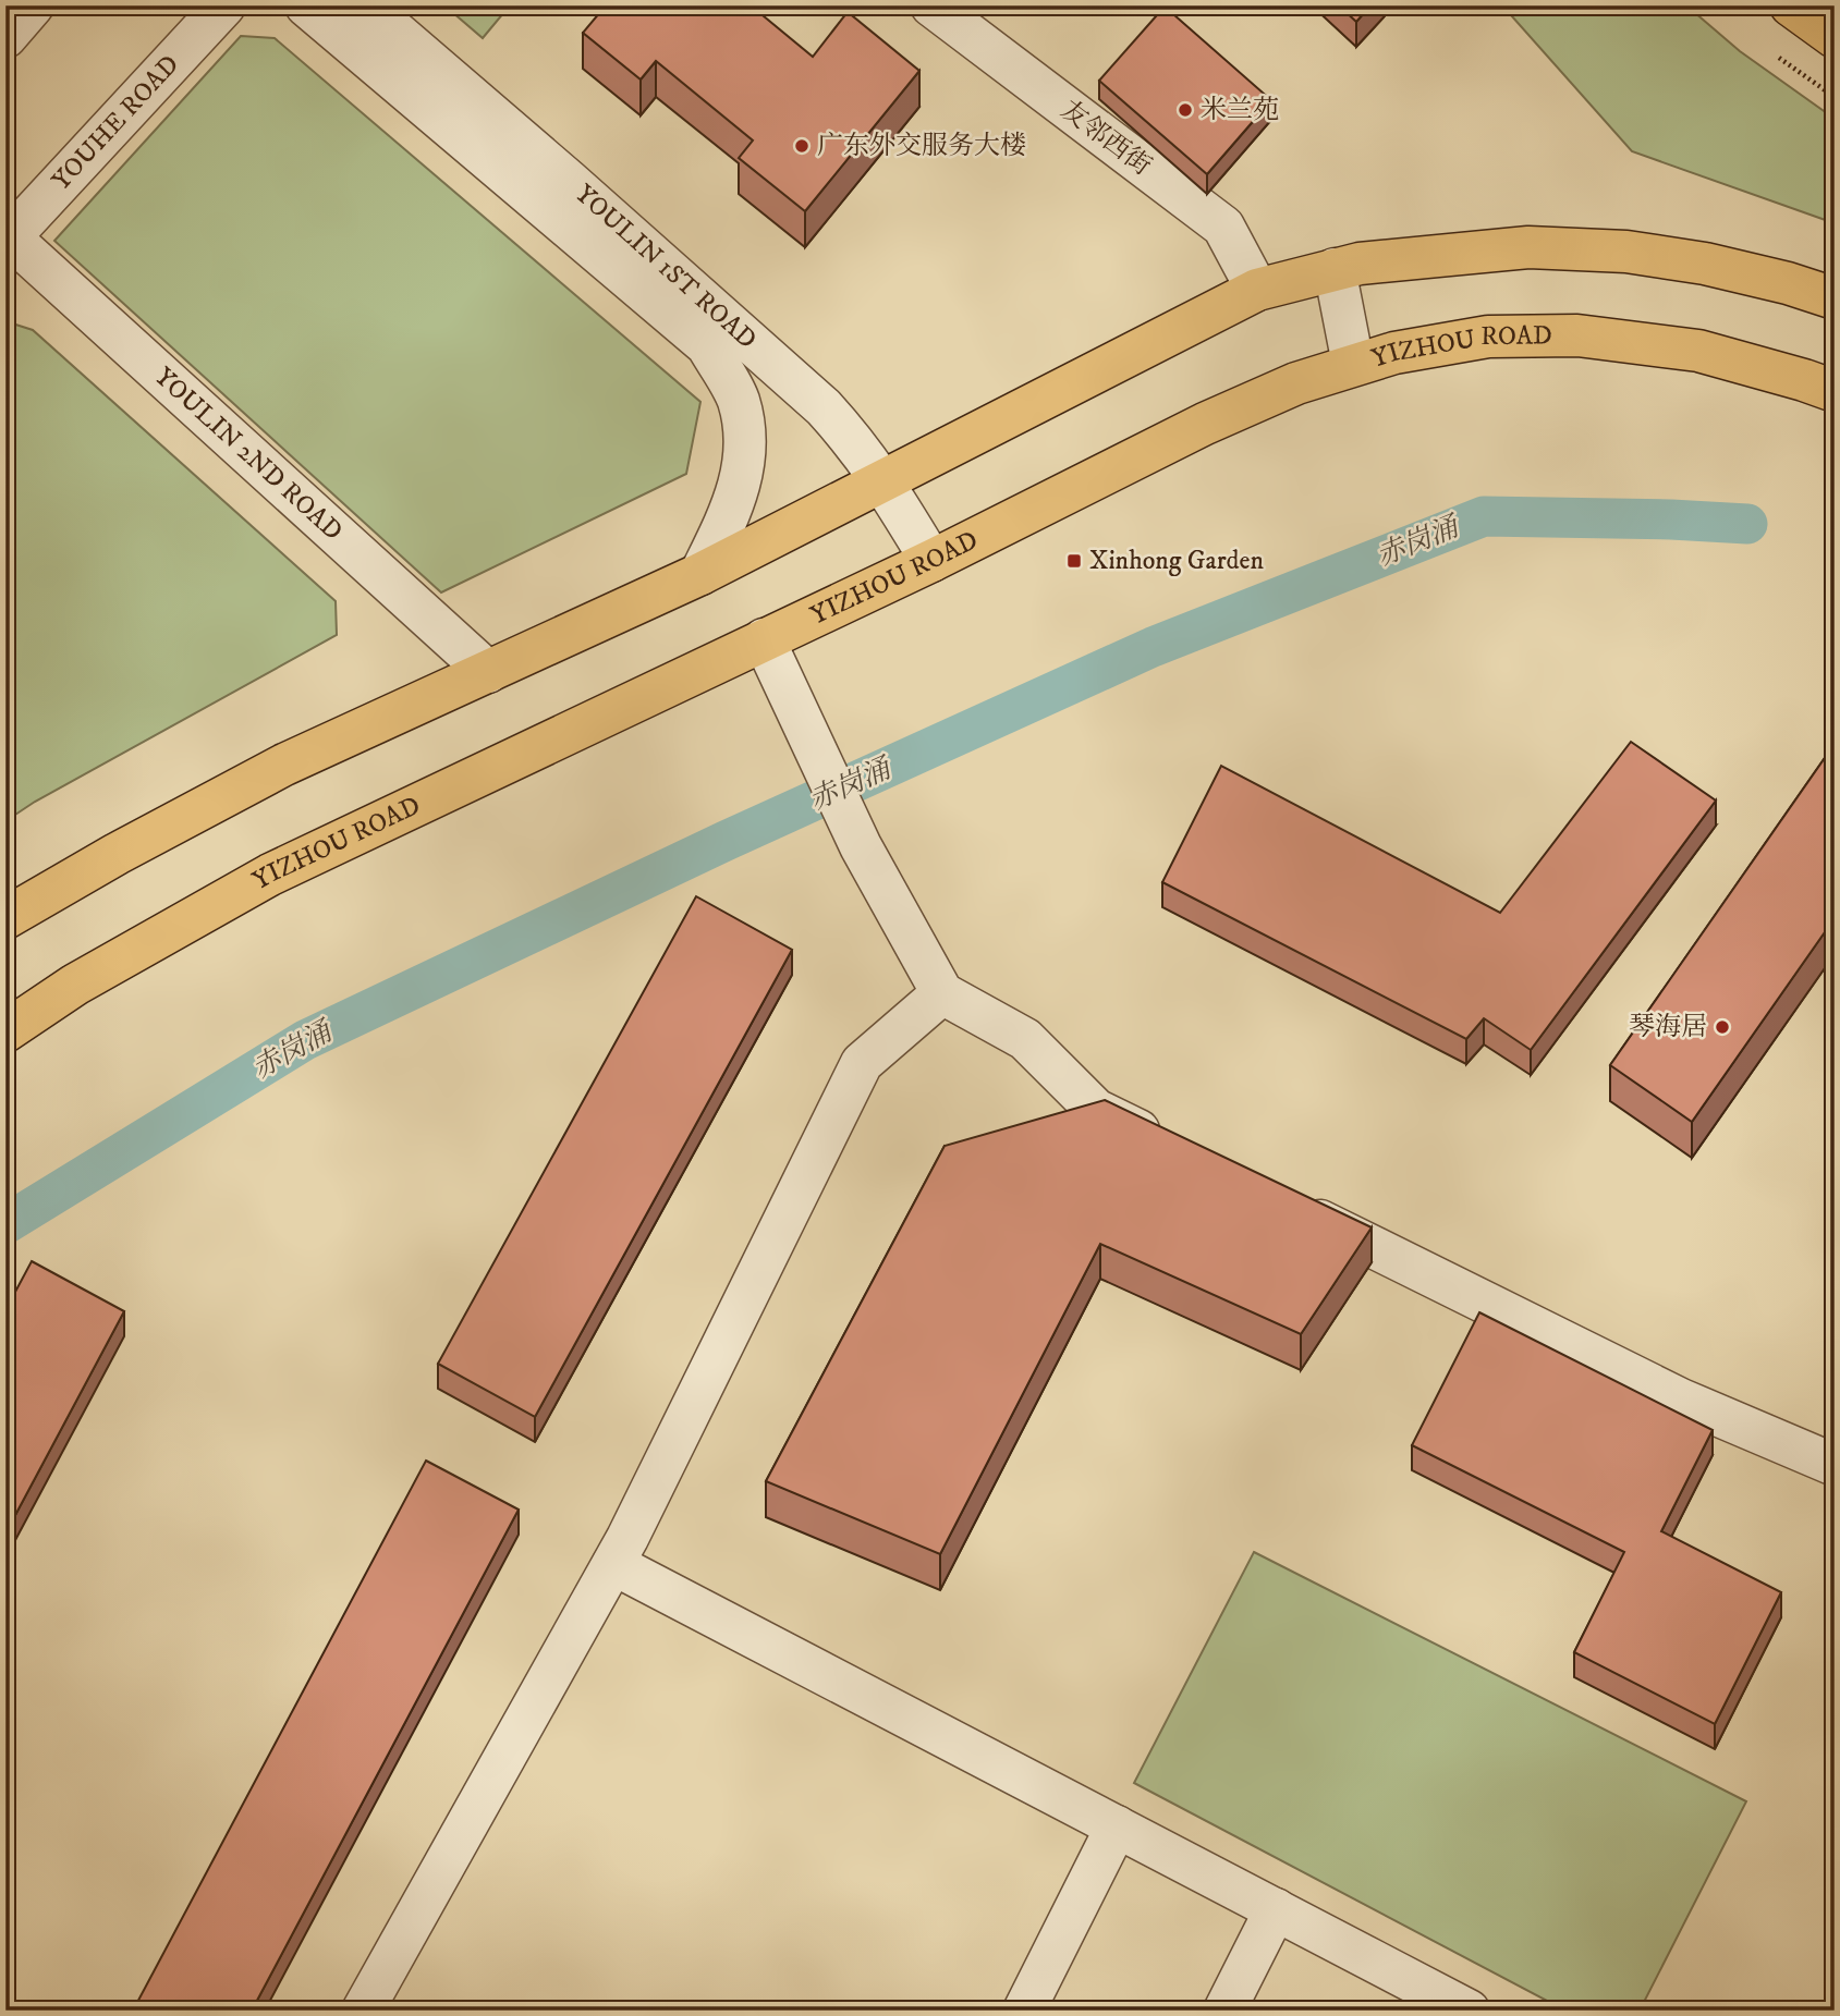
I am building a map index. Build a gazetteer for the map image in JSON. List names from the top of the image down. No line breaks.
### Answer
{"streets":{"main road":["YIZHOU ROAD"],"street":["YOUHE ROAD","友邻西街","YOULIN 1ST ROAD","YOULIN 2ND ROAD"]},"crossings":[["YOUHE ROAD","YOULIN 2ND ROAD"],["YOULIN 1ST ROAD","YIZHOU ROAD"]],"water":["赤岗涌"],"places":{"other":["米兰苑","广东外交服务大楼","琴海居"],"transit":["Xinhong Garden"]}}
